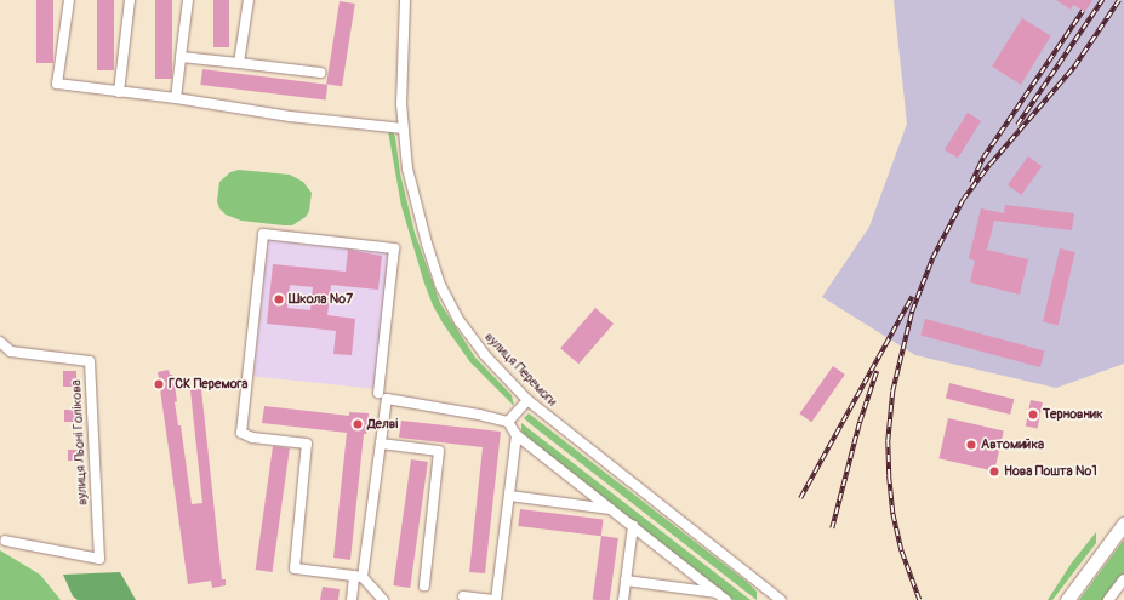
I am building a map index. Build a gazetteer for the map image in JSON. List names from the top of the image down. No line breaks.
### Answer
{"streets":{"street":["вулиця Перемоги","вулиця Льоні Голікова"]},"places":["Школа №7","ГСК Перемога","Терновник","Делві","Автомийка","Нова Пошта №1"]}
